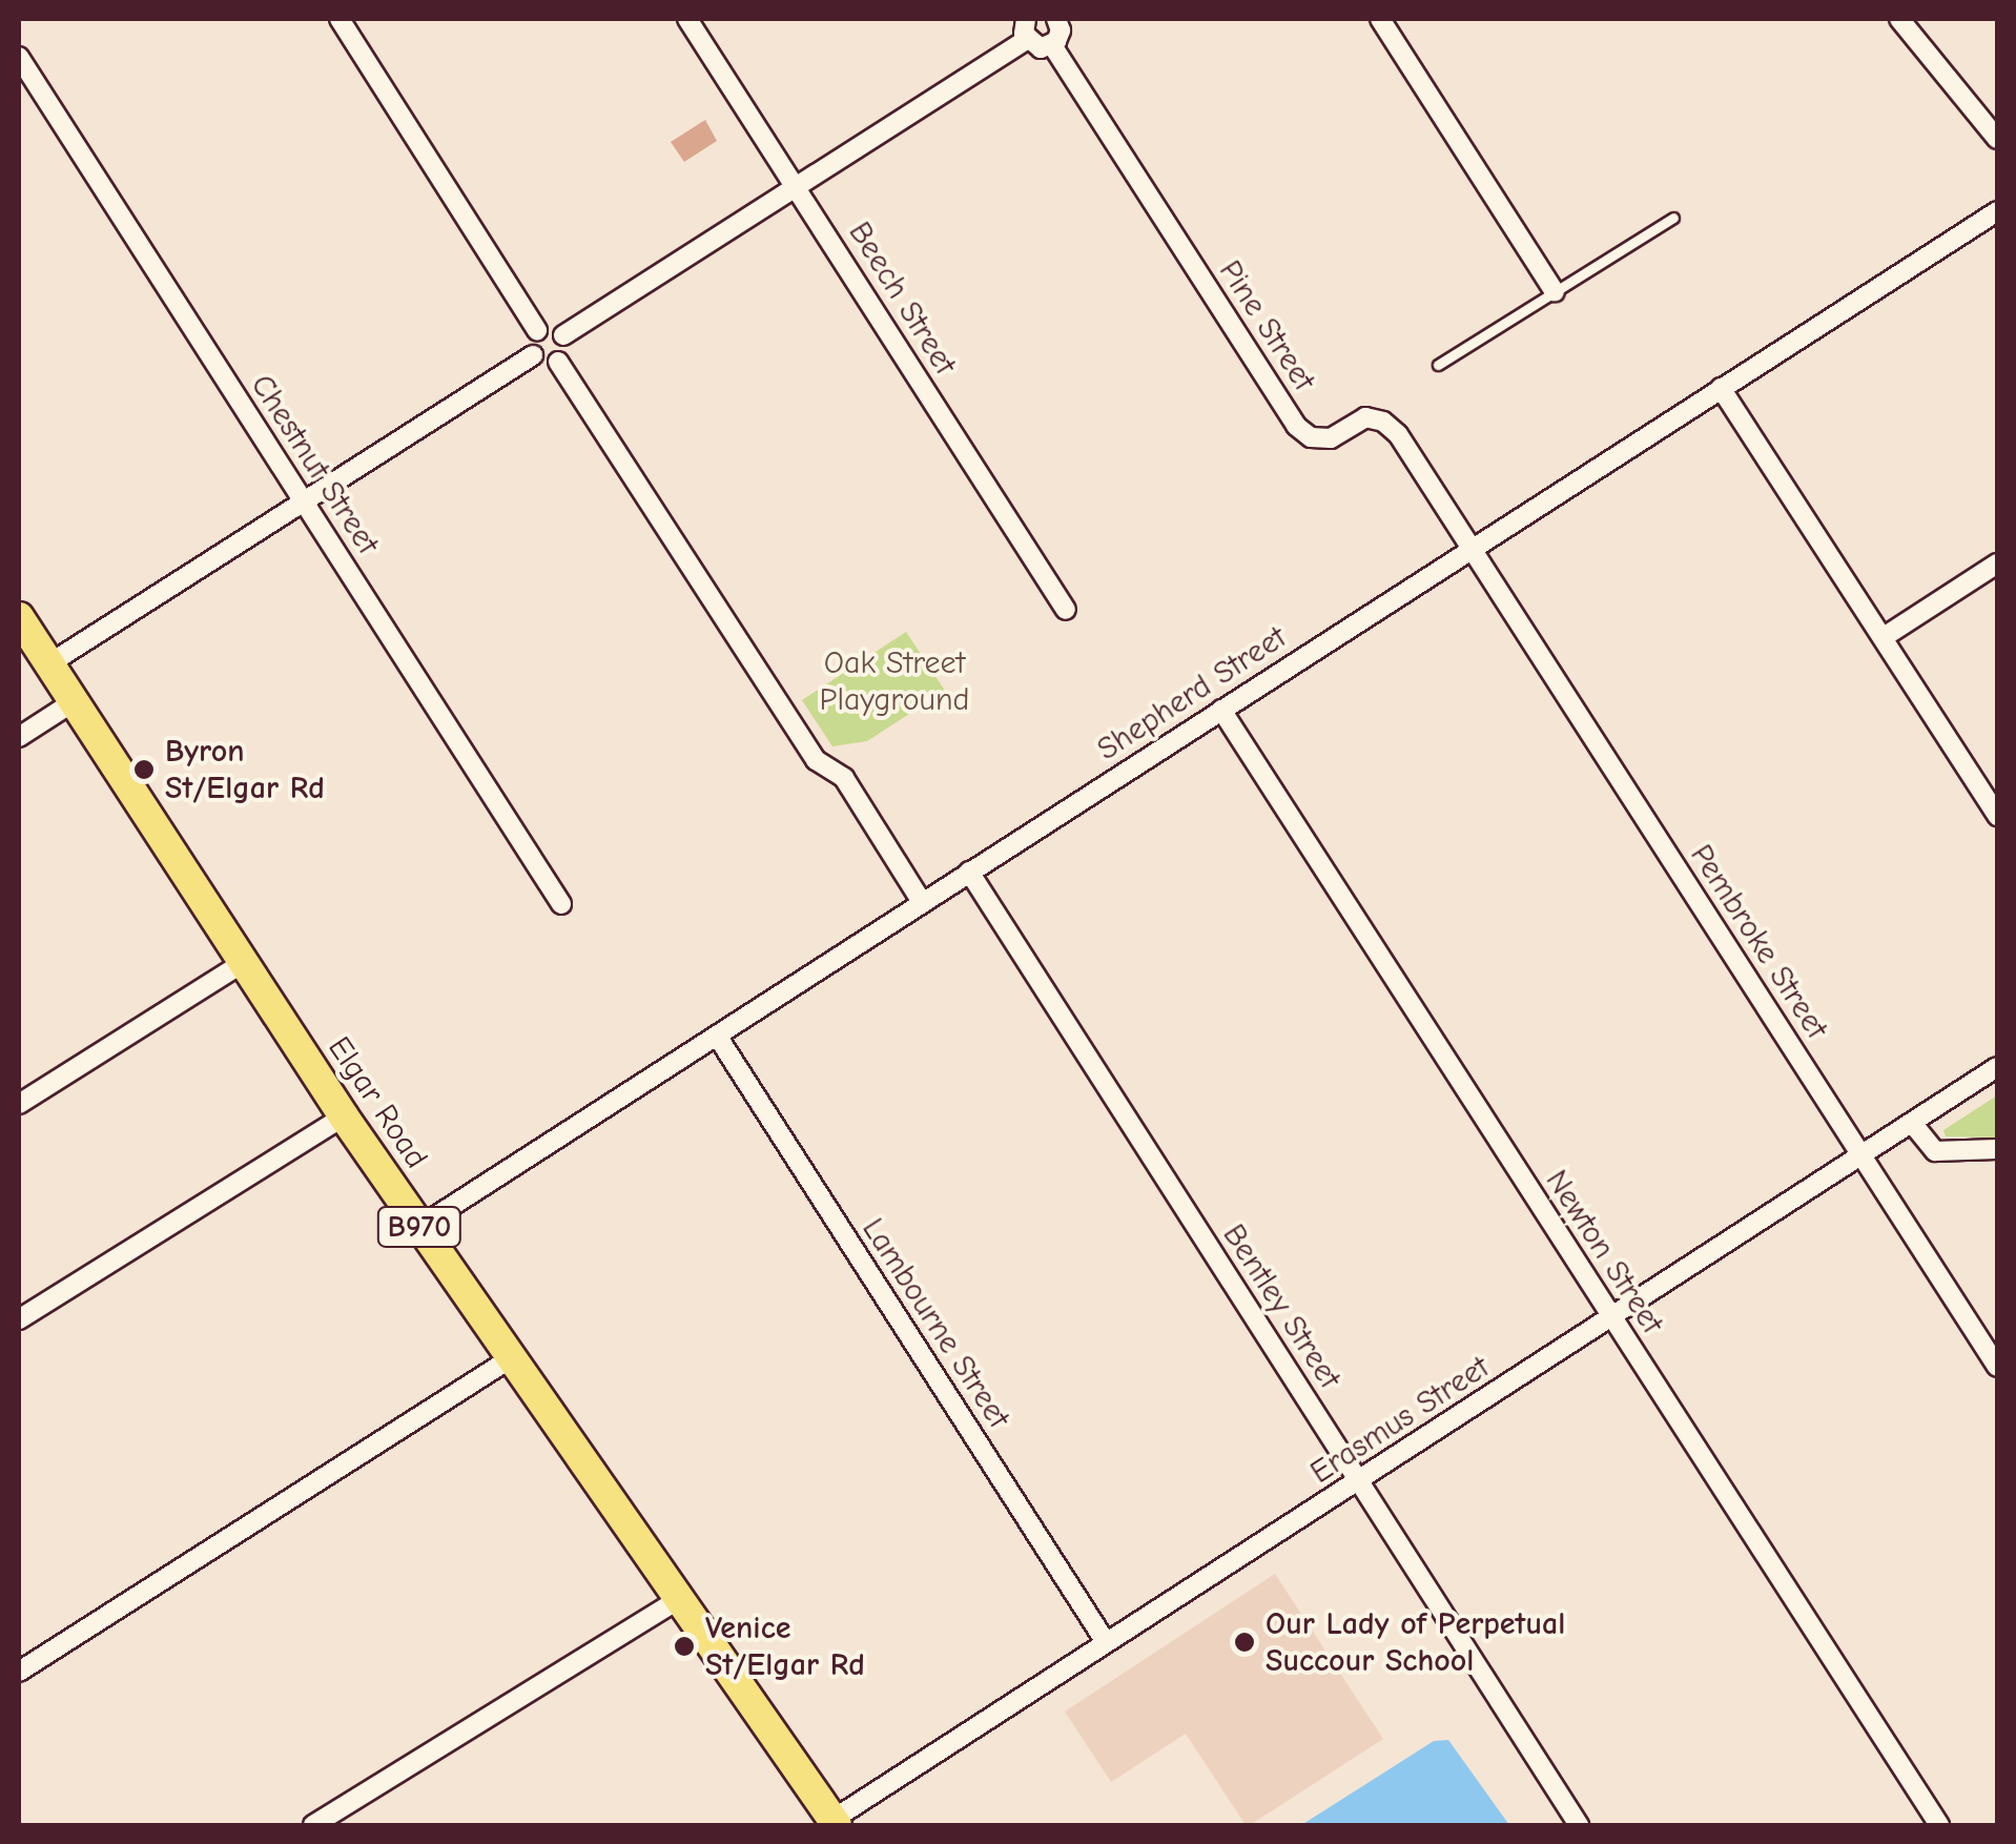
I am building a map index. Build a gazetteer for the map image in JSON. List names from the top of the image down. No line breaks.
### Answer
{"streets":{"main road":["Elgar Road","B970"],"street":["Beech Street","Pine Street","Chestnut Street","Shepherd Street","Pembroke Street","Newton Street","Bentley Street","Lambourne Street","Erasmus Street"]},"crossings":[["Pine Street","Shepherd Street"],["Pine Street","Pembroke Street"],["Shepherd Street","Pembroke Street"],["Shepherd Street","Elgar Road"],["Shepherd Street","Newton Street"],["Shepherd Street","Bentley Street"],["Shepherd Street","Lambourne Street"],["Pembroke Street","Erasmus Street"],["Elgar Road","Erasmus Street"],["Newton Street","Erasmus Street"],["Bentley Street","Erasmus Street"],["Lambourne Street","Erasmus Street"]],"parks":["Oak Street Playground"],"places":["Byron St/Elgar Rd","Our Lady of Perpetual Succour School","Venice St/Elgar Rd"]}
